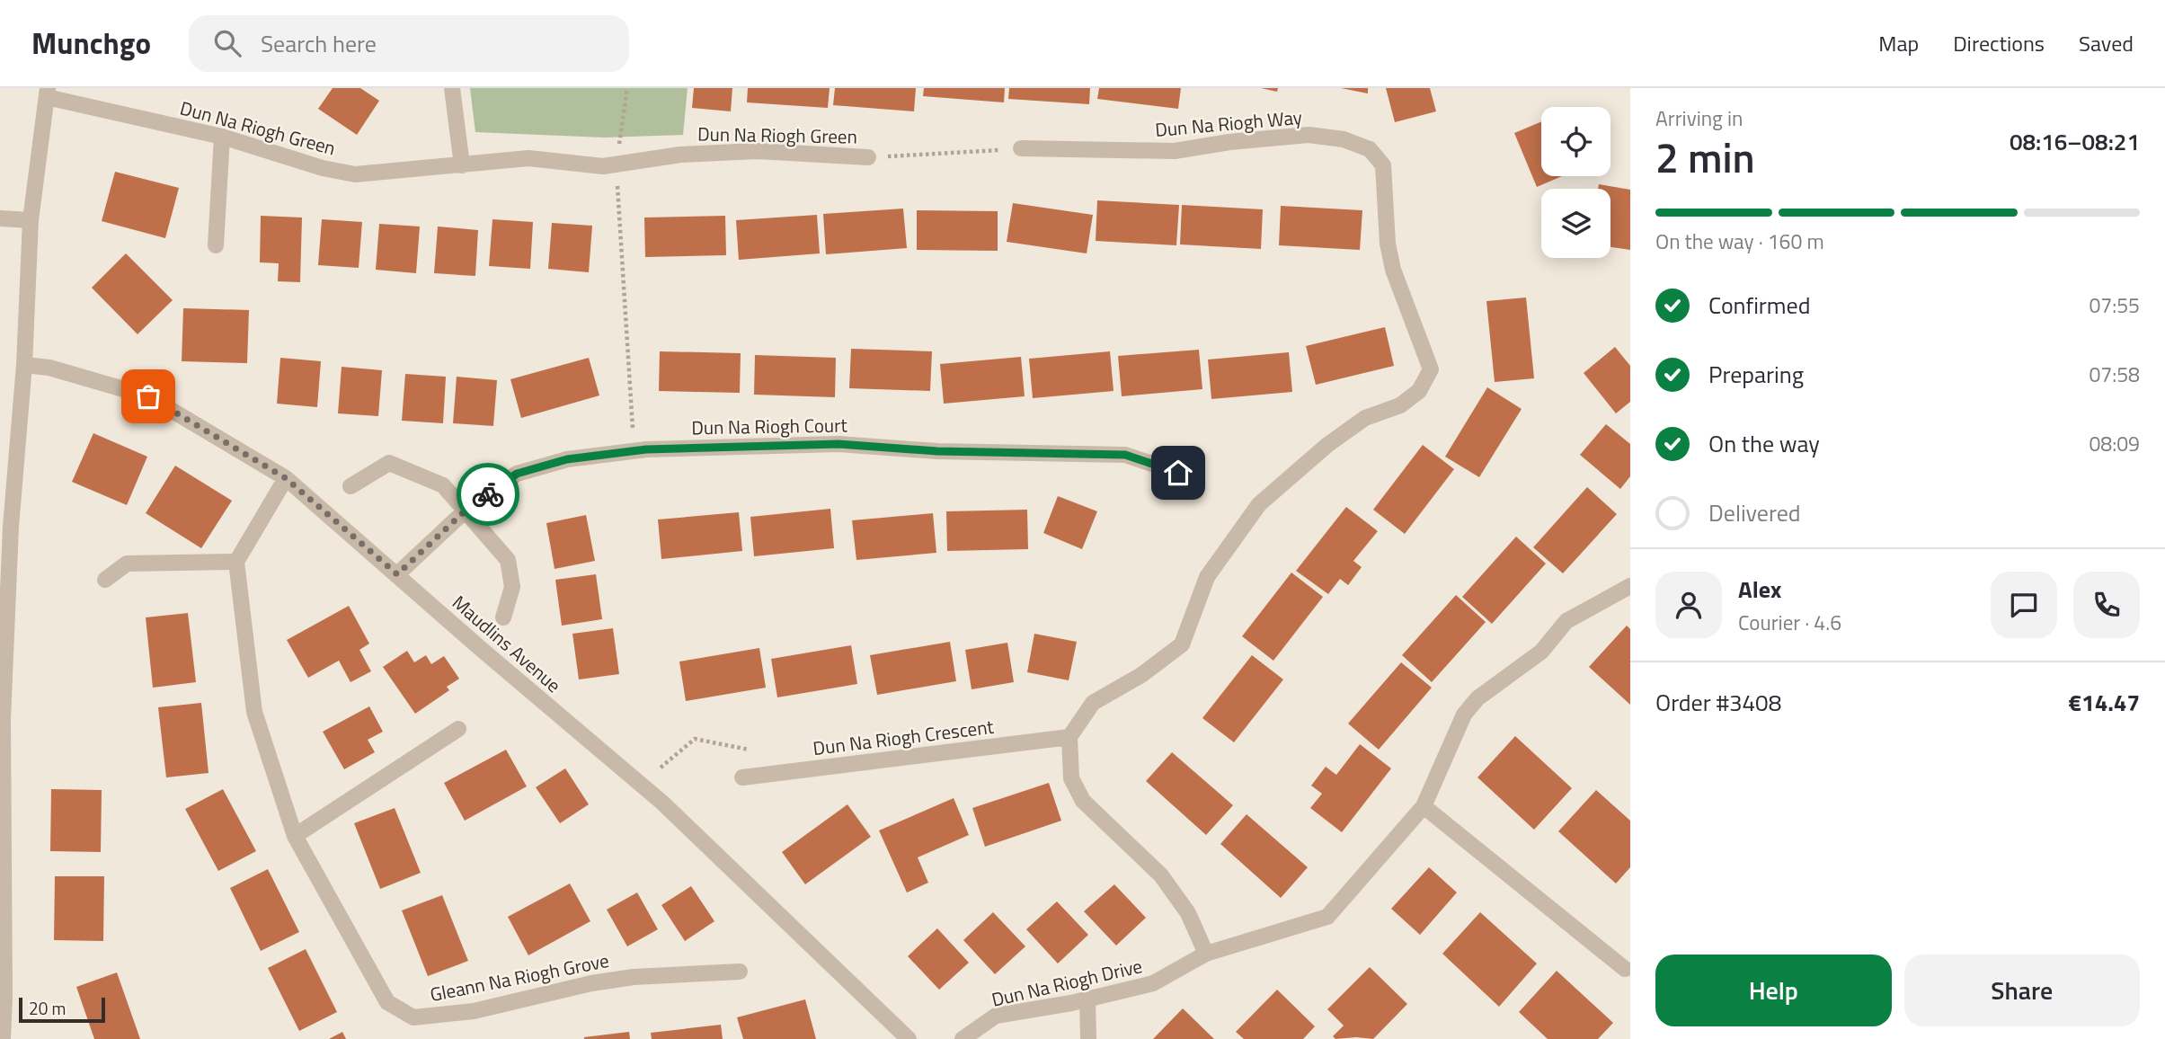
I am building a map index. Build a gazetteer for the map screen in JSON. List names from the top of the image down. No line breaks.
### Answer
{"streets":{"street":["Dun Na Riogh Way","Dun Na Riogh Green","Dun Na Riogh Court","Maudlins Avenue","Dun Na Riogh Crescent","Gleann Na Riogh Grove","Dun Na Riogh Drive"]},"crossings":[["Dun Na Riogh Way","Dun Na Riogh Crescent"],["Dun Na Riogh Court","Maudlins Avenue"]],"scale_bar":"20 m","page":{"header":"Munchgo","search":"Search here","nav":["Map","Directions","Saved"],"heading":["2 min","Arriving in","08:16–08:21"],"panel":["Alex","Courier · 4.6","Order #3408","€14.47"],"bar":"On the way · 160 m","list":[["Confirmed","07:55"],["Preparing","07:58"],["On the way","08:09"],"Delivered"],"buttons":["Help","Share"],"scale":"20 m"}}
